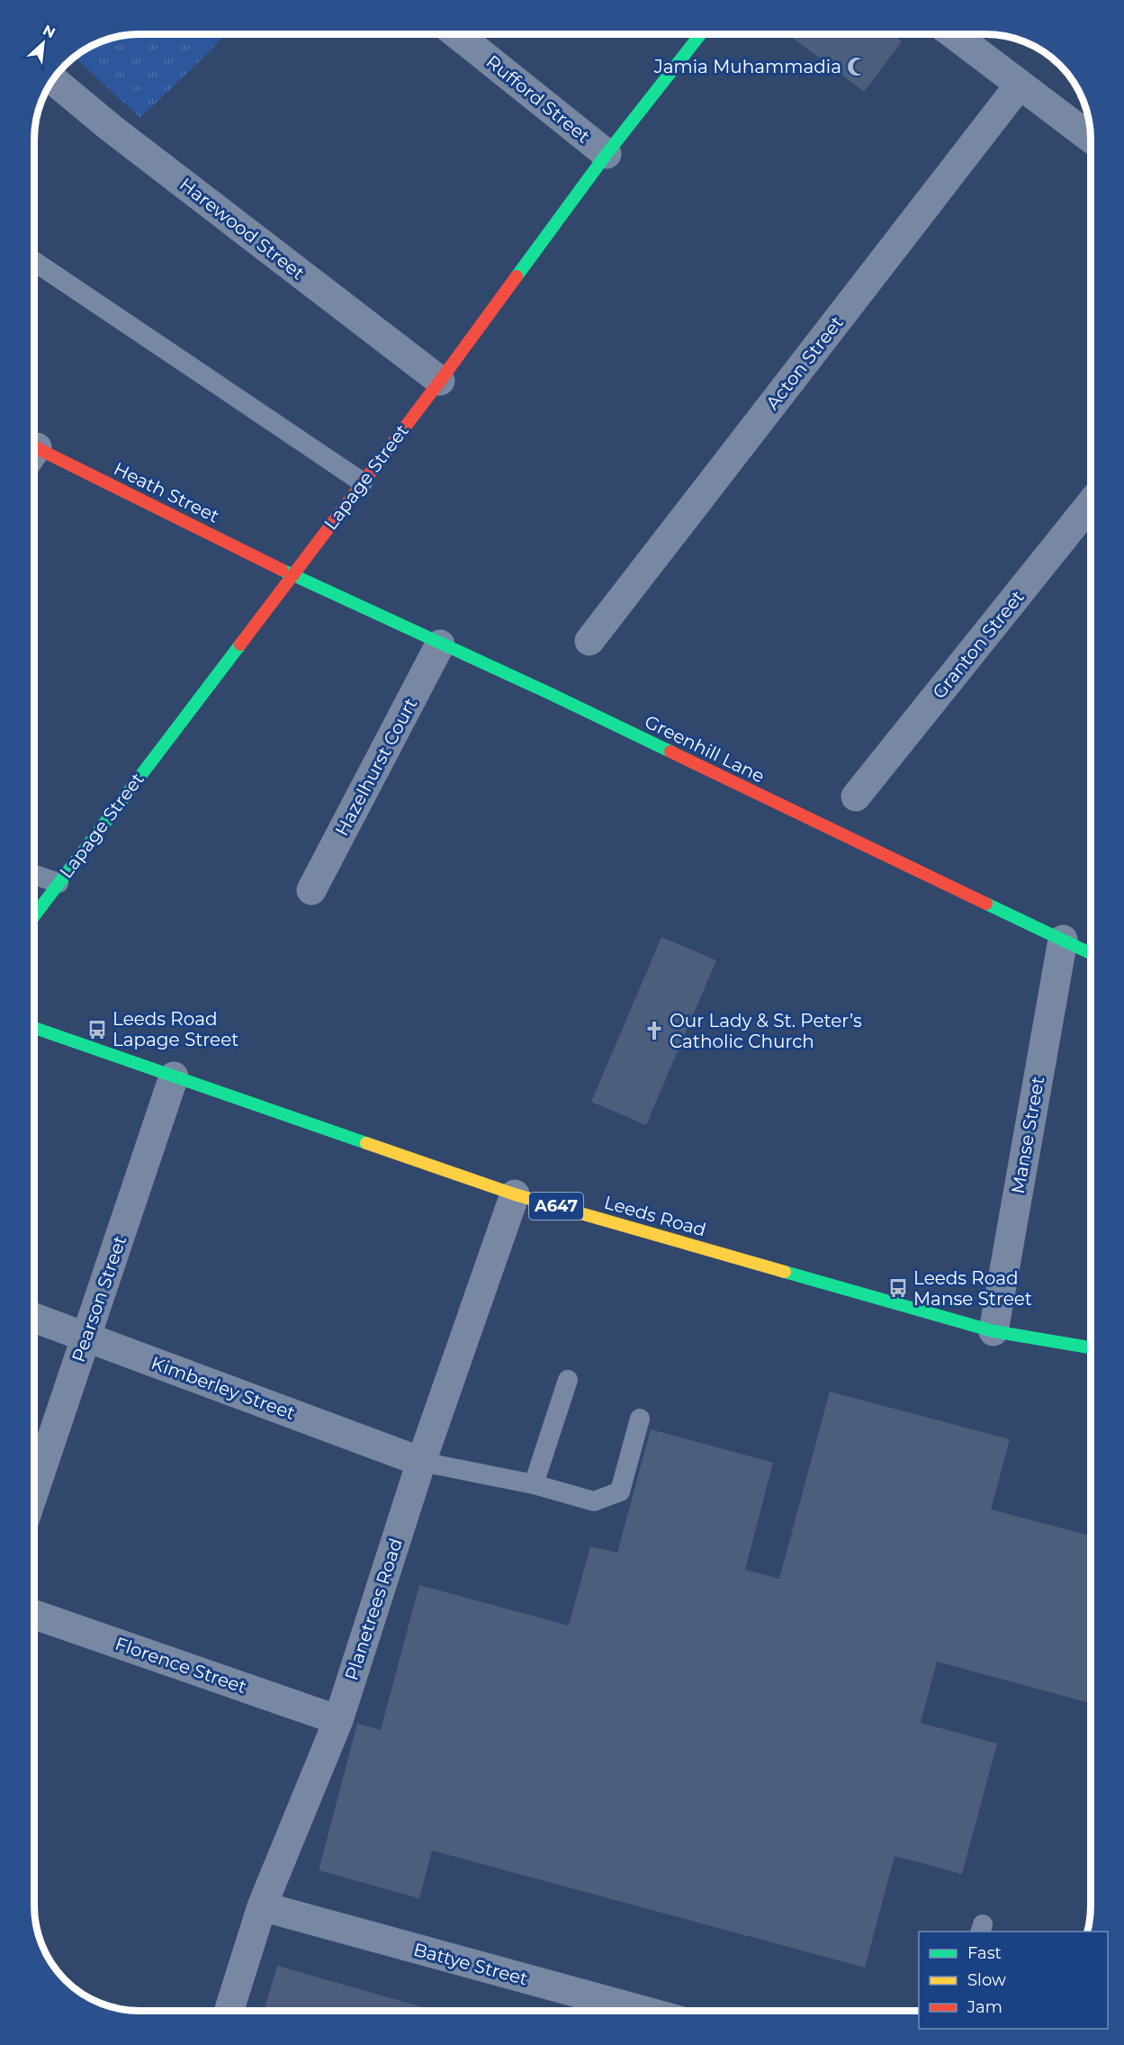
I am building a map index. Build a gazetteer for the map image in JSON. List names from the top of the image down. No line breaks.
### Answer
{"streets":{"street":["Rufford Street","Harewood Street","Acton Street","Lapage Street","Heath Street","Granton Street","Greenhill Lane","Hazelhurst Court","Manse Street","A647","Leeds Road","Pearson Street","Kimberley Street","Planetrees Road","Florence Street","Battye Street"]},"crossings":[["Rufford Street","Lapage Street"],["Harewood Street","Lapage Street"],["Lapage Street","Heath Street"],["Lapage Street","Greenhill Lane"],["Heath Street","Greenhill Lane"],["Greenhill Lane","Hazelhurst Court"],["Greenhill Lane","Manse Street"],["Manse Street","Leeds Road"],["Leeds Road","Pearson Street"],["Leeds Road","Planetrees Road"],["Pearson Street","Kimberley Street"],["Kimberley Street","Planetrees Road"],["Planetrees Road","Florence Street"],["Planetrees Road","Battye Street"]],"places":{"mosque":["Jamia Muhammadia"],"bus stop":["Leeds Road Lapage Street","Leeds Road Manse Street"],"church":["Our Lady & St. Peter’s Catholic Church"]},"legend":["Fast","Slow","Jam"],"north":"top right"}
